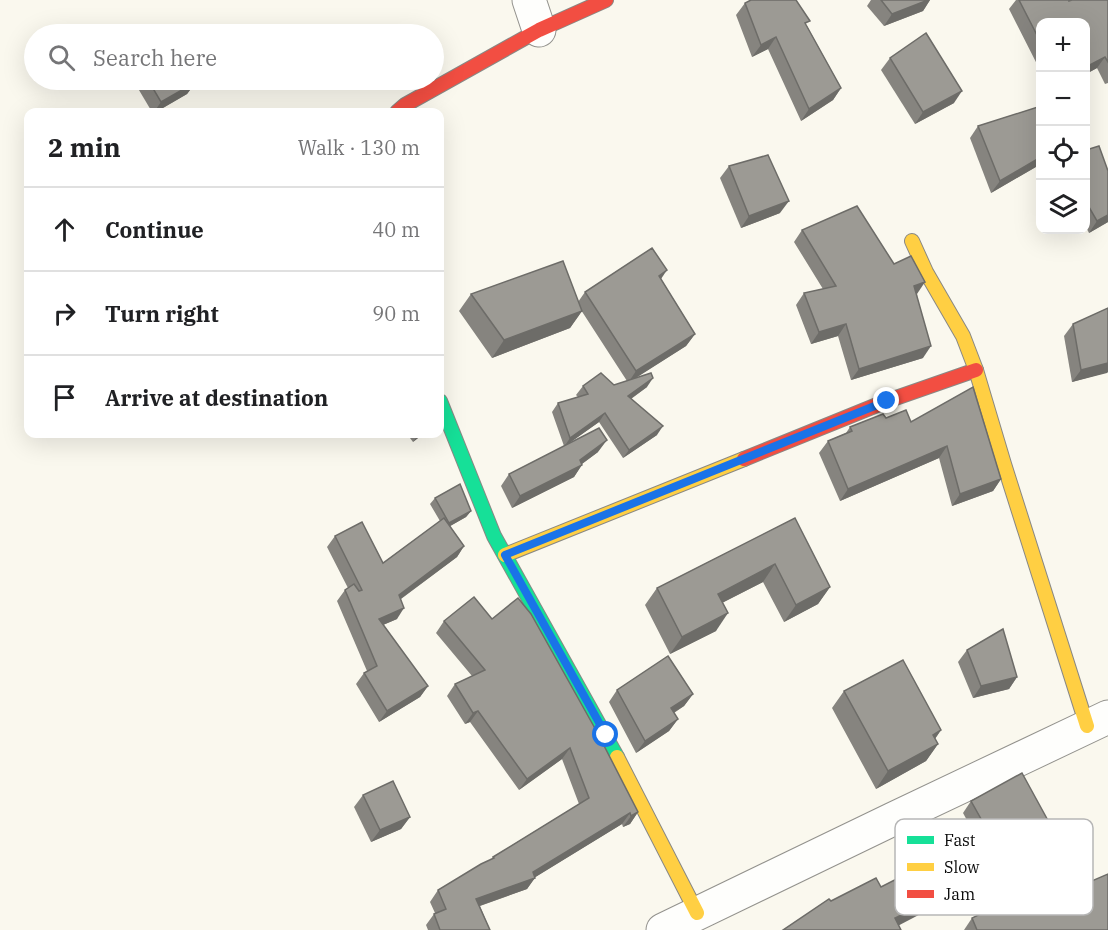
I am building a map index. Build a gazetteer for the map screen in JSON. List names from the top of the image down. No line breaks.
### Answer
{"legend":["Fast","Slow","Jam"],"page":{"map_buttons":["+","−"],"search":"Search here","heading":["2 min","Walk · 130 m"],"list":[["Continue","40 m"],["Turn right","90 m"],"Arrive at destination"]}}
